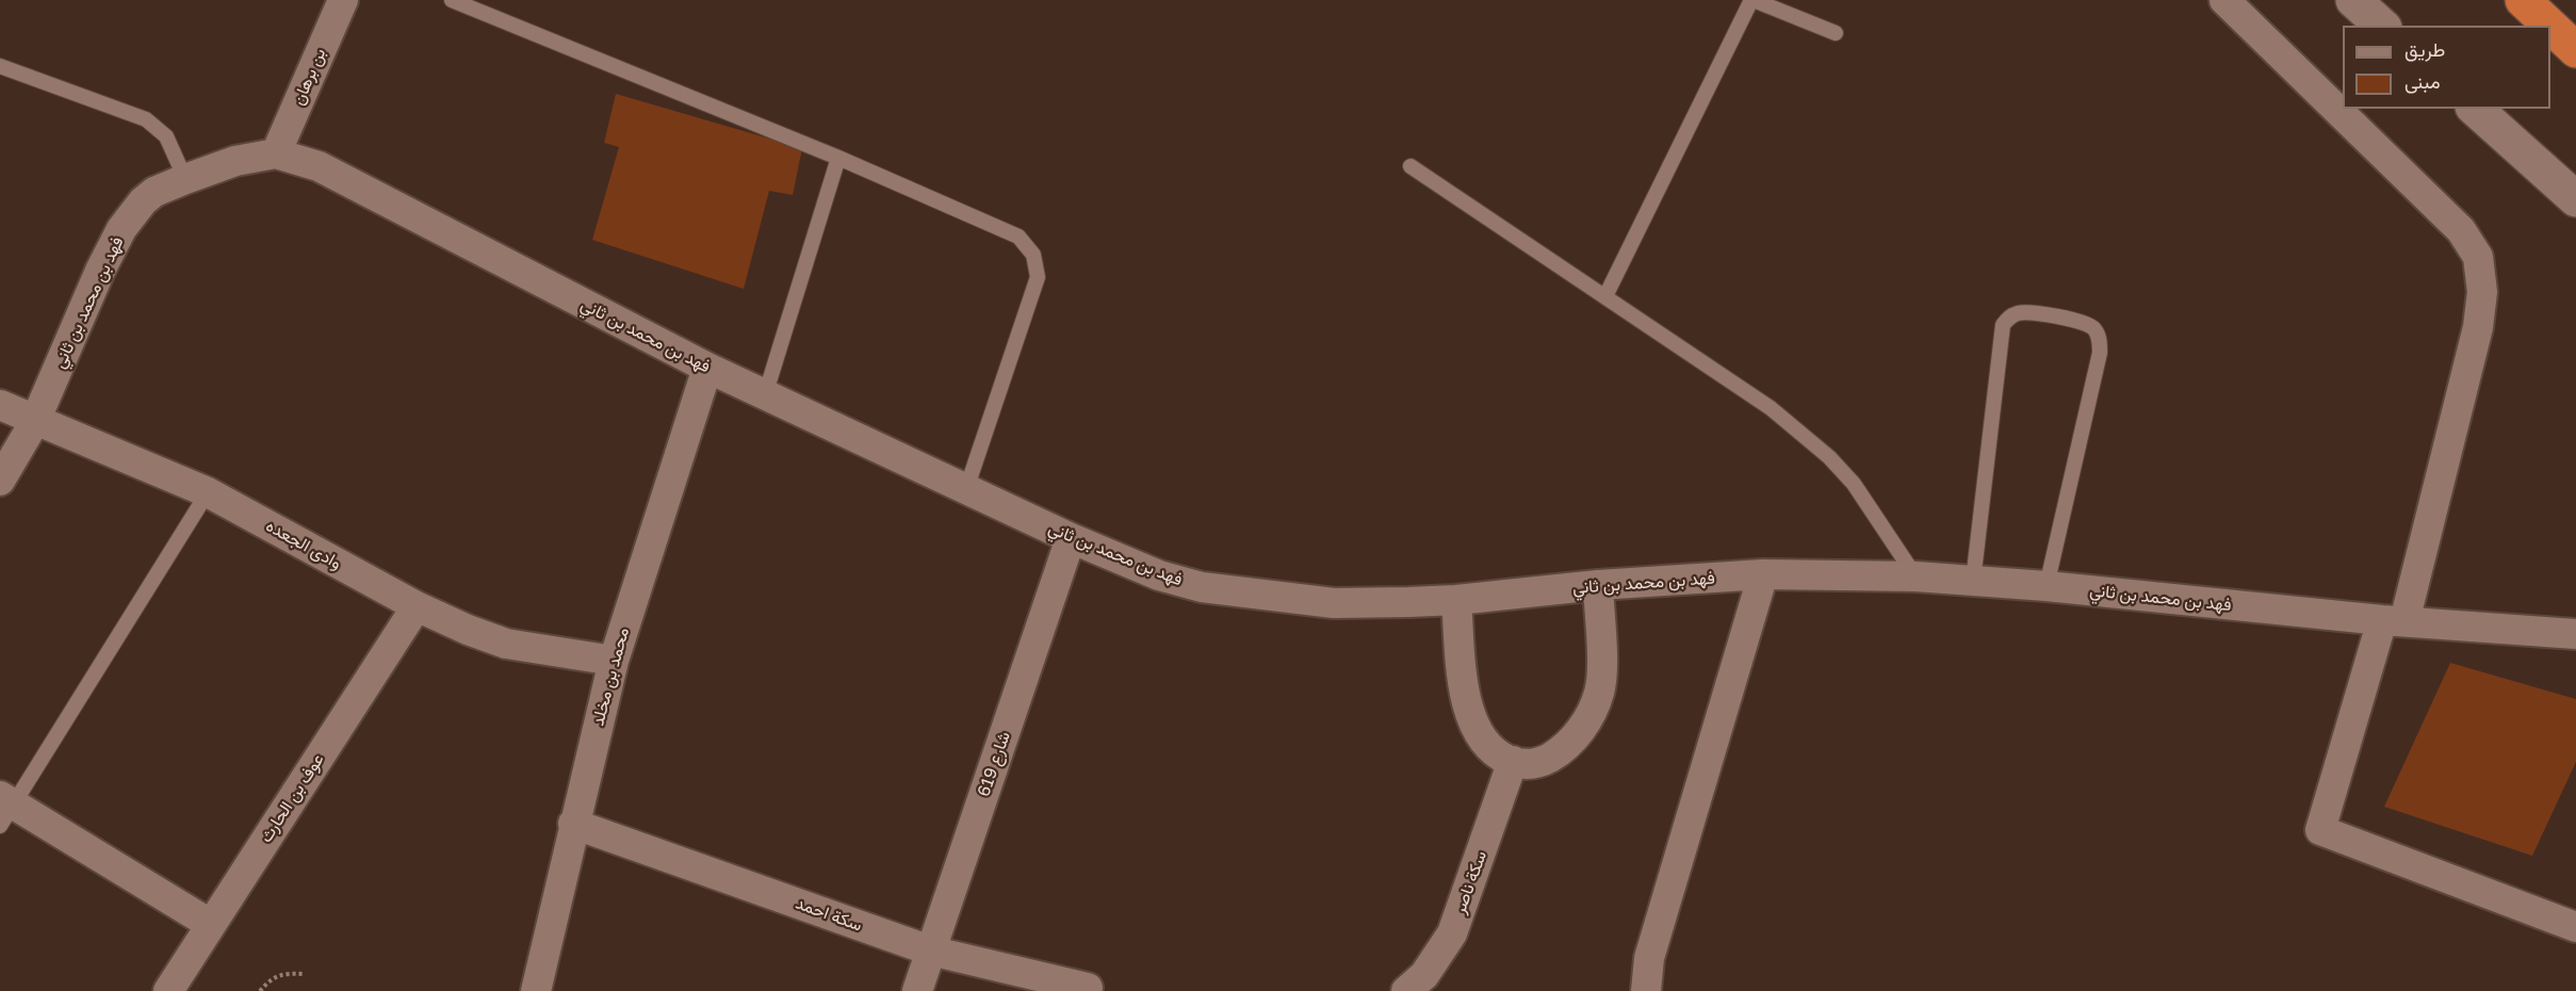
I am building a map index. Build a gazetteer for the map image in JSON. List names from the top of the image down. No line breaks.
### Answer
{"streets":{"street":["بن برهان","فهد بن محمد بن ثاني","وادى الجعده","محمد بن مخلد","شارع 619","عوف بن الحارث","سكة ناصر","سكة احمد"]},"crossings":[["بن برهان","فهد بن محمد بن ثاني"],["فهد بن محمد بن ثاني","وادى الجعده"],["فهد بن محمد بن ثاني","محمد بن مخلد"],["فهد بن محمد بن ثاني","شارع 619"],["وادى الجعده","محمد بن مخلد"],["وادى الجعده","عوف بن الحارث"],["محمد بن مخلد","سكة احمد"],["شارع 619","سكة احمد"]],"legend":["طريق","مبنى"]}
